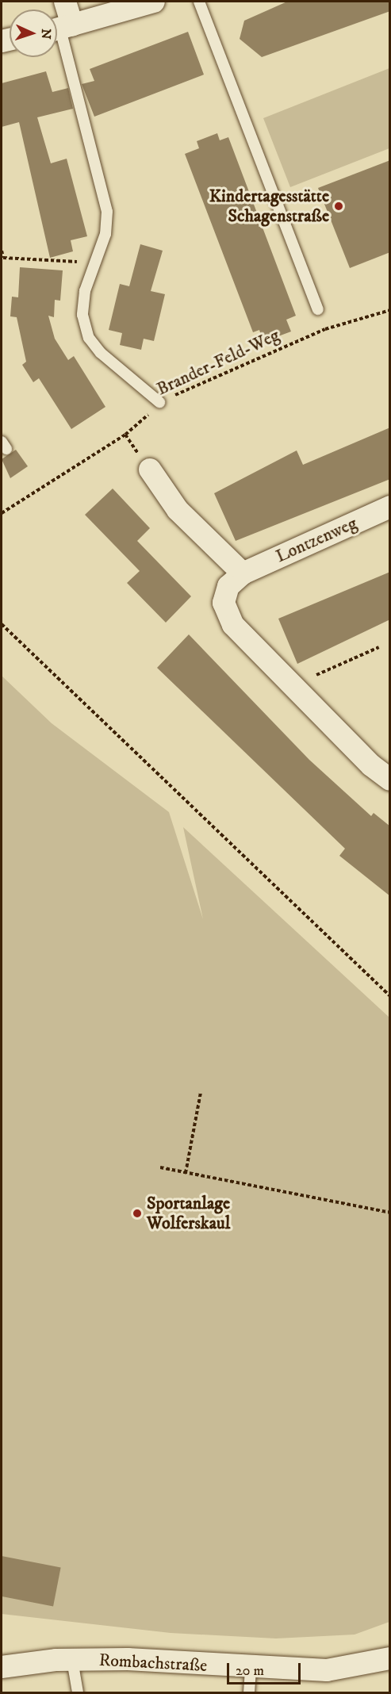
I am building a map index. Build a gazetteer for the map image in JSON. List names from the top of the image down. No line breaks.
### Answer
{"streets":{"street":["Lontzenweg","Rombachstraße"],"path":["Brander-Feld-Weg"]},"places":["Kindertagesstätte Schagenstraße","Sportanlage Wolferskaul"],"scale_bar":"20 m","north":"right"}
